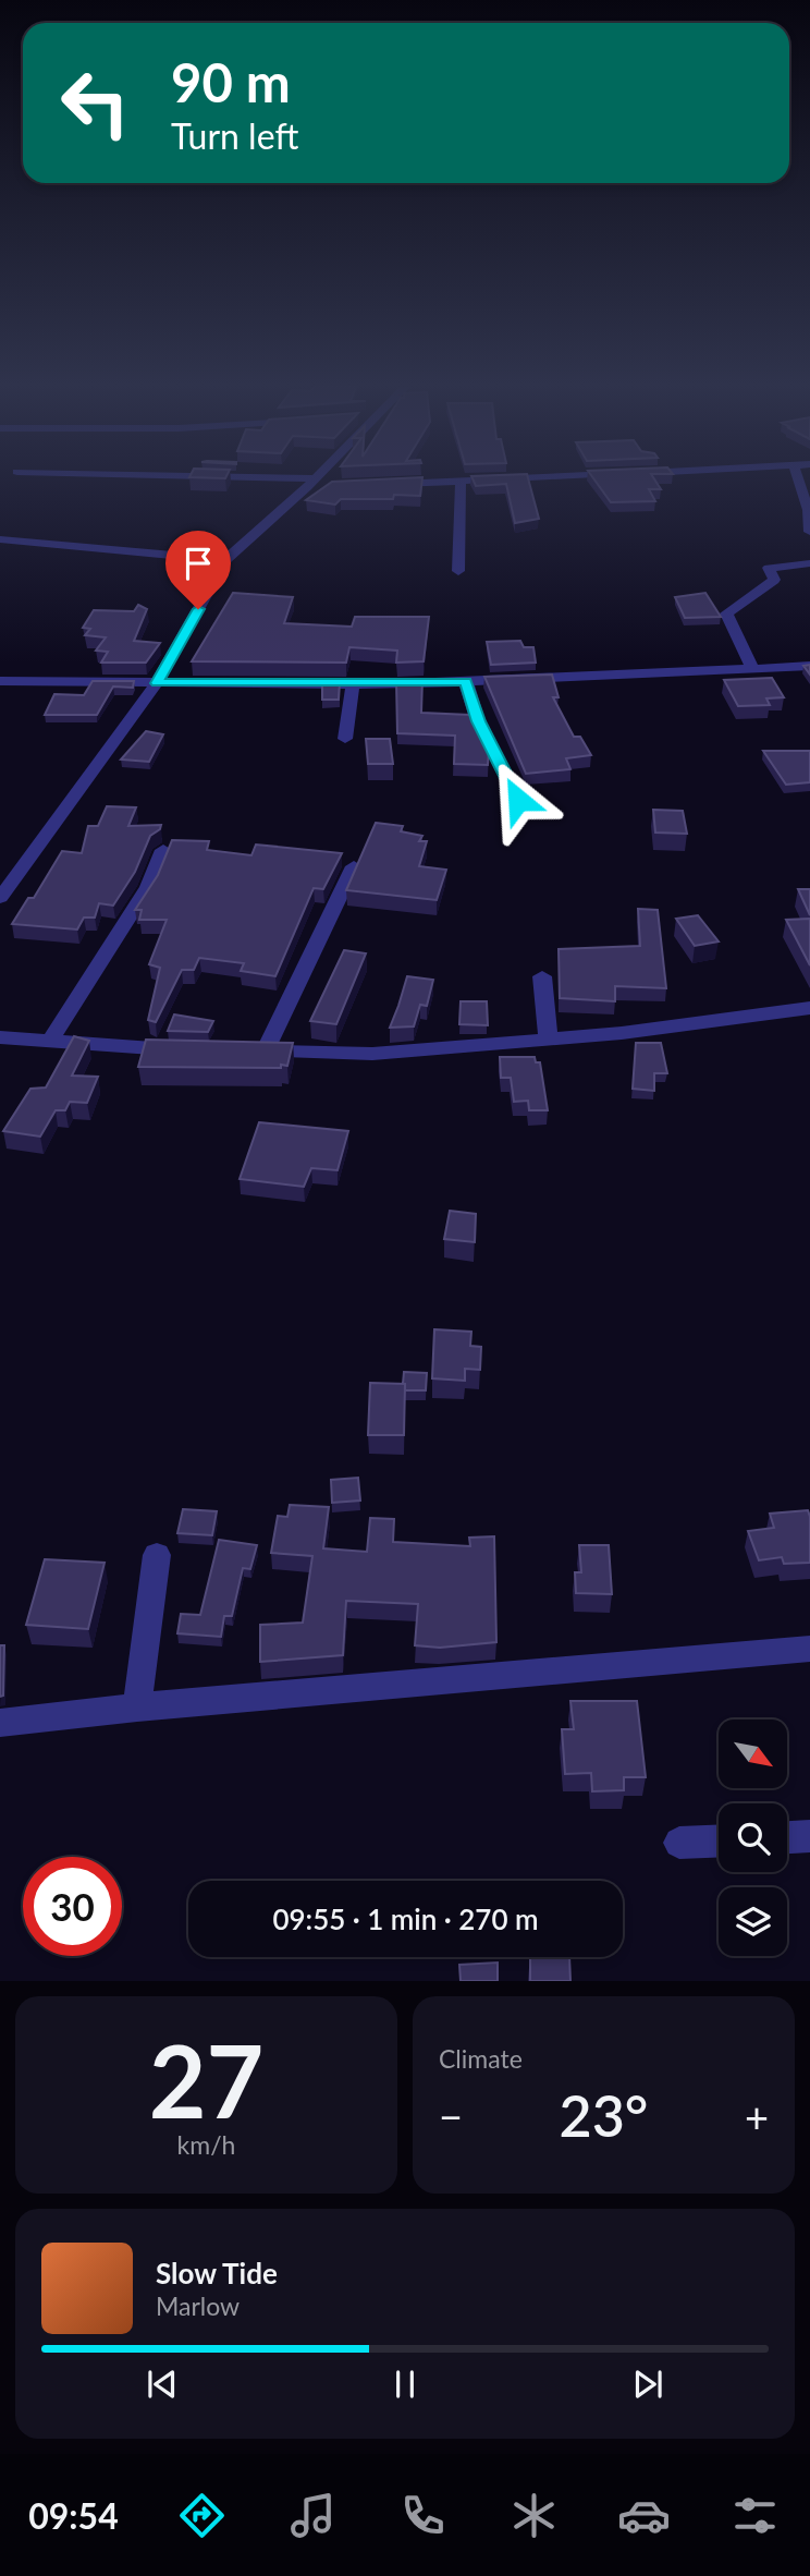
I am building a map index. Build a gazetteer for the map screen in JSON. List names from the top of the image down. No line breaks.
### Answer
{"north":"bottom right","page":{"turn":["90 m","Turn left"],"limit":"30","trip":"09:55 · 1 min · 270 m","tile":[["27","km/h"],"Climate"],"heat":["−","23°","+"],"song":["Slow Tide","Marlow"],"tabs":"09:54"}}
